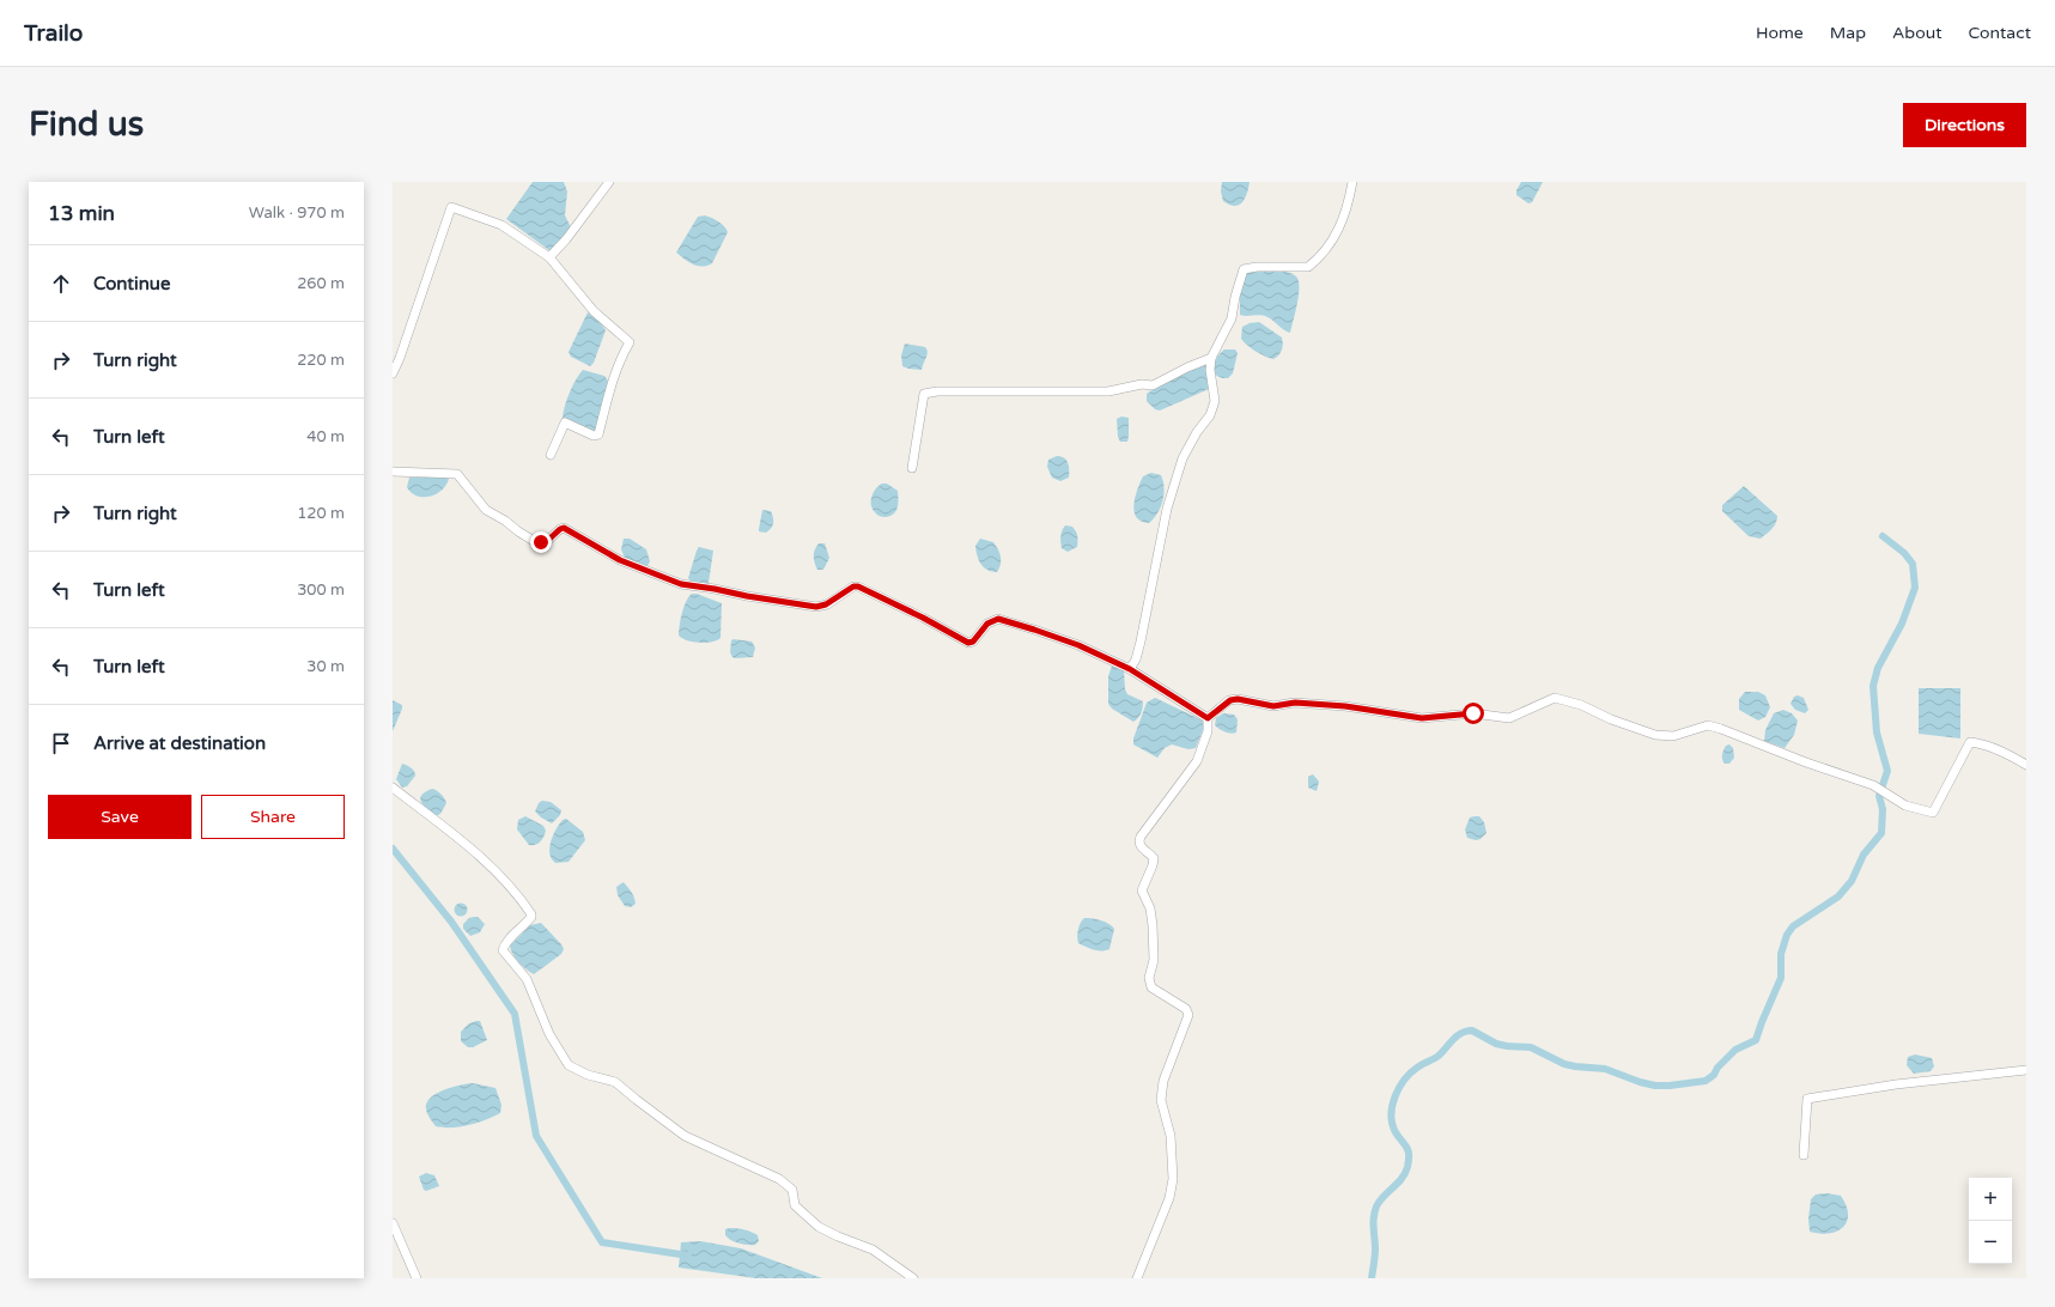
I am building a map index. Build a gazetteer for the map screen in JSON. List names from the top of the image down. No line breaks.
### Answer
{"page":{"header":"Trailo","nav":["Home","Map","About","Contact"],"buttons":["Directions",["Save","Share"]],"title":"Find us","heading":["13 min","Walk · 970 m"],"list":[["Continue","260 m"],["Turn right","220 m"],["Turn left","40 m"],["Turn right","120 m"],["Turn left","300 m"],["Turn left","30 m"],"Arrive at destination"],"map_buttons":["+","−"]}}
